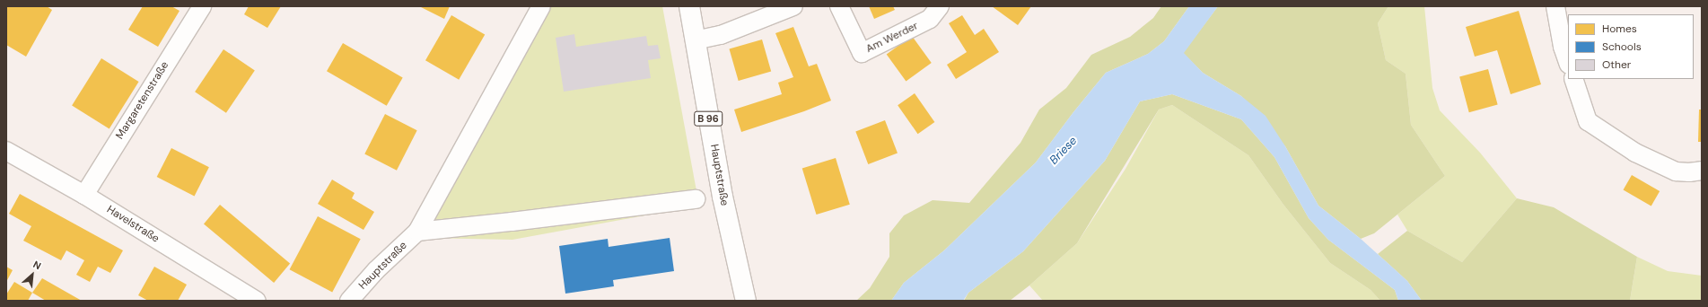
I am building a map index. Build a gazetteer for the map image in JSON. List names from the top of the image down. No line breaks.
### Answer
{"streets":{"main road":["B 96","Hauptstraße"],"street":["Am Werder","Margaretenstraße","Havelstraße"]},"crossings":[["Margaretenstraße","Havelstraße"]],"water":["Briese"],"legend":["Homes","Schools","Other"],"north":"top right"}
